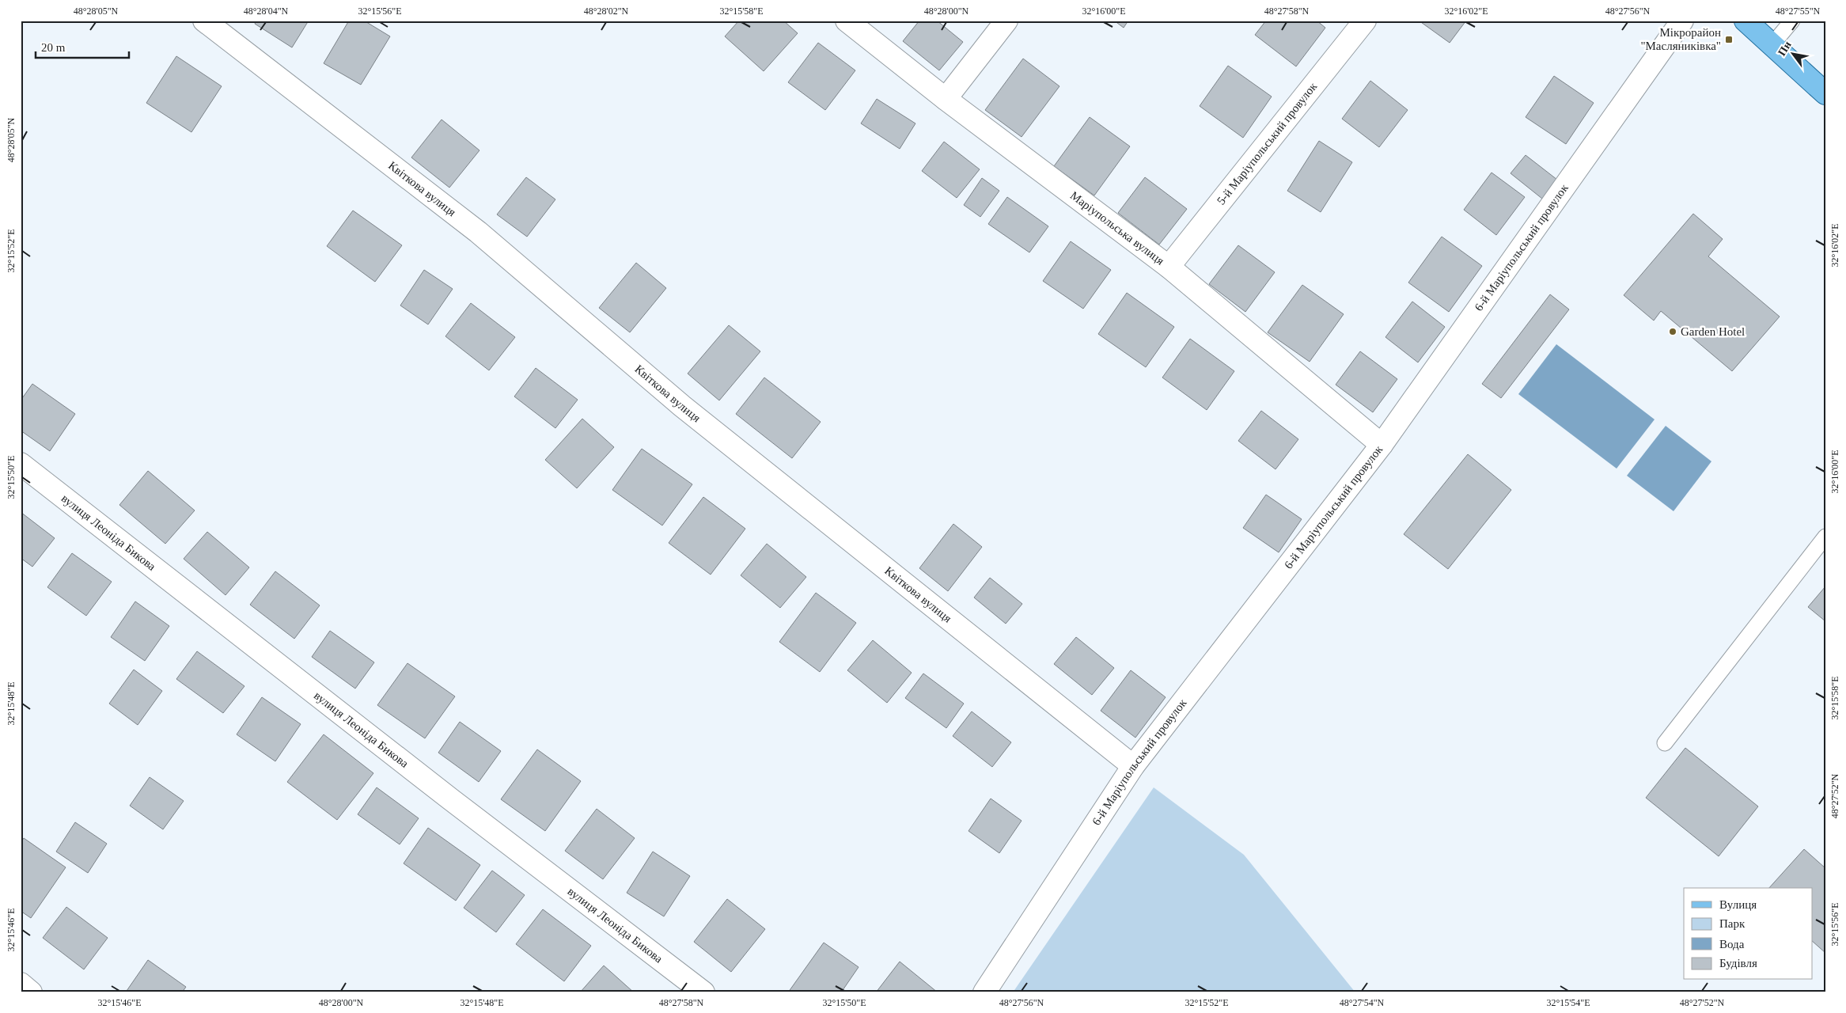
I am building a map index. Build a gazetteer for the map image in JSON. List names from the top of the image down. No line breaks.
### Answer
{"streets":{"street":["5-й Маріупольський провулок","Квіткова вулиця","Маріупольська вулиця","6-й Маріупольський провулок","вулиця Леоніда Бикова"]},"crossings":[["5-й Маріупольський провулок","Маріупольська вулиця"],["Квіткова вулиця","6-й Маріупольський провулок"],["Маріупольська вулиця","6-й Маріупольський провулок"]],"places":{"transit":["Мікрорайон \"Масляниківка\""],"other":["Garden Hotel"]},"legend":["Вулиця","Парк","Вода","Будівля"],"scale_bar":"20 m","north":"top left","coordinates":["48°28'05\"N","48°28'04\"N","32°15'56\"E","48°28'02\"N","32°15'58\"E","48°28'00\"N","32°16'00\"E","48°27'58\"N","32°16'02\"E","48°27'56\"N","48°27'55\"N","32°15'52\"E","32°15'50\"E","32°15'48\"E","48°27'52\"N","32°15'46\"E","48°27'54\"N","32°15'54\"E"]}
